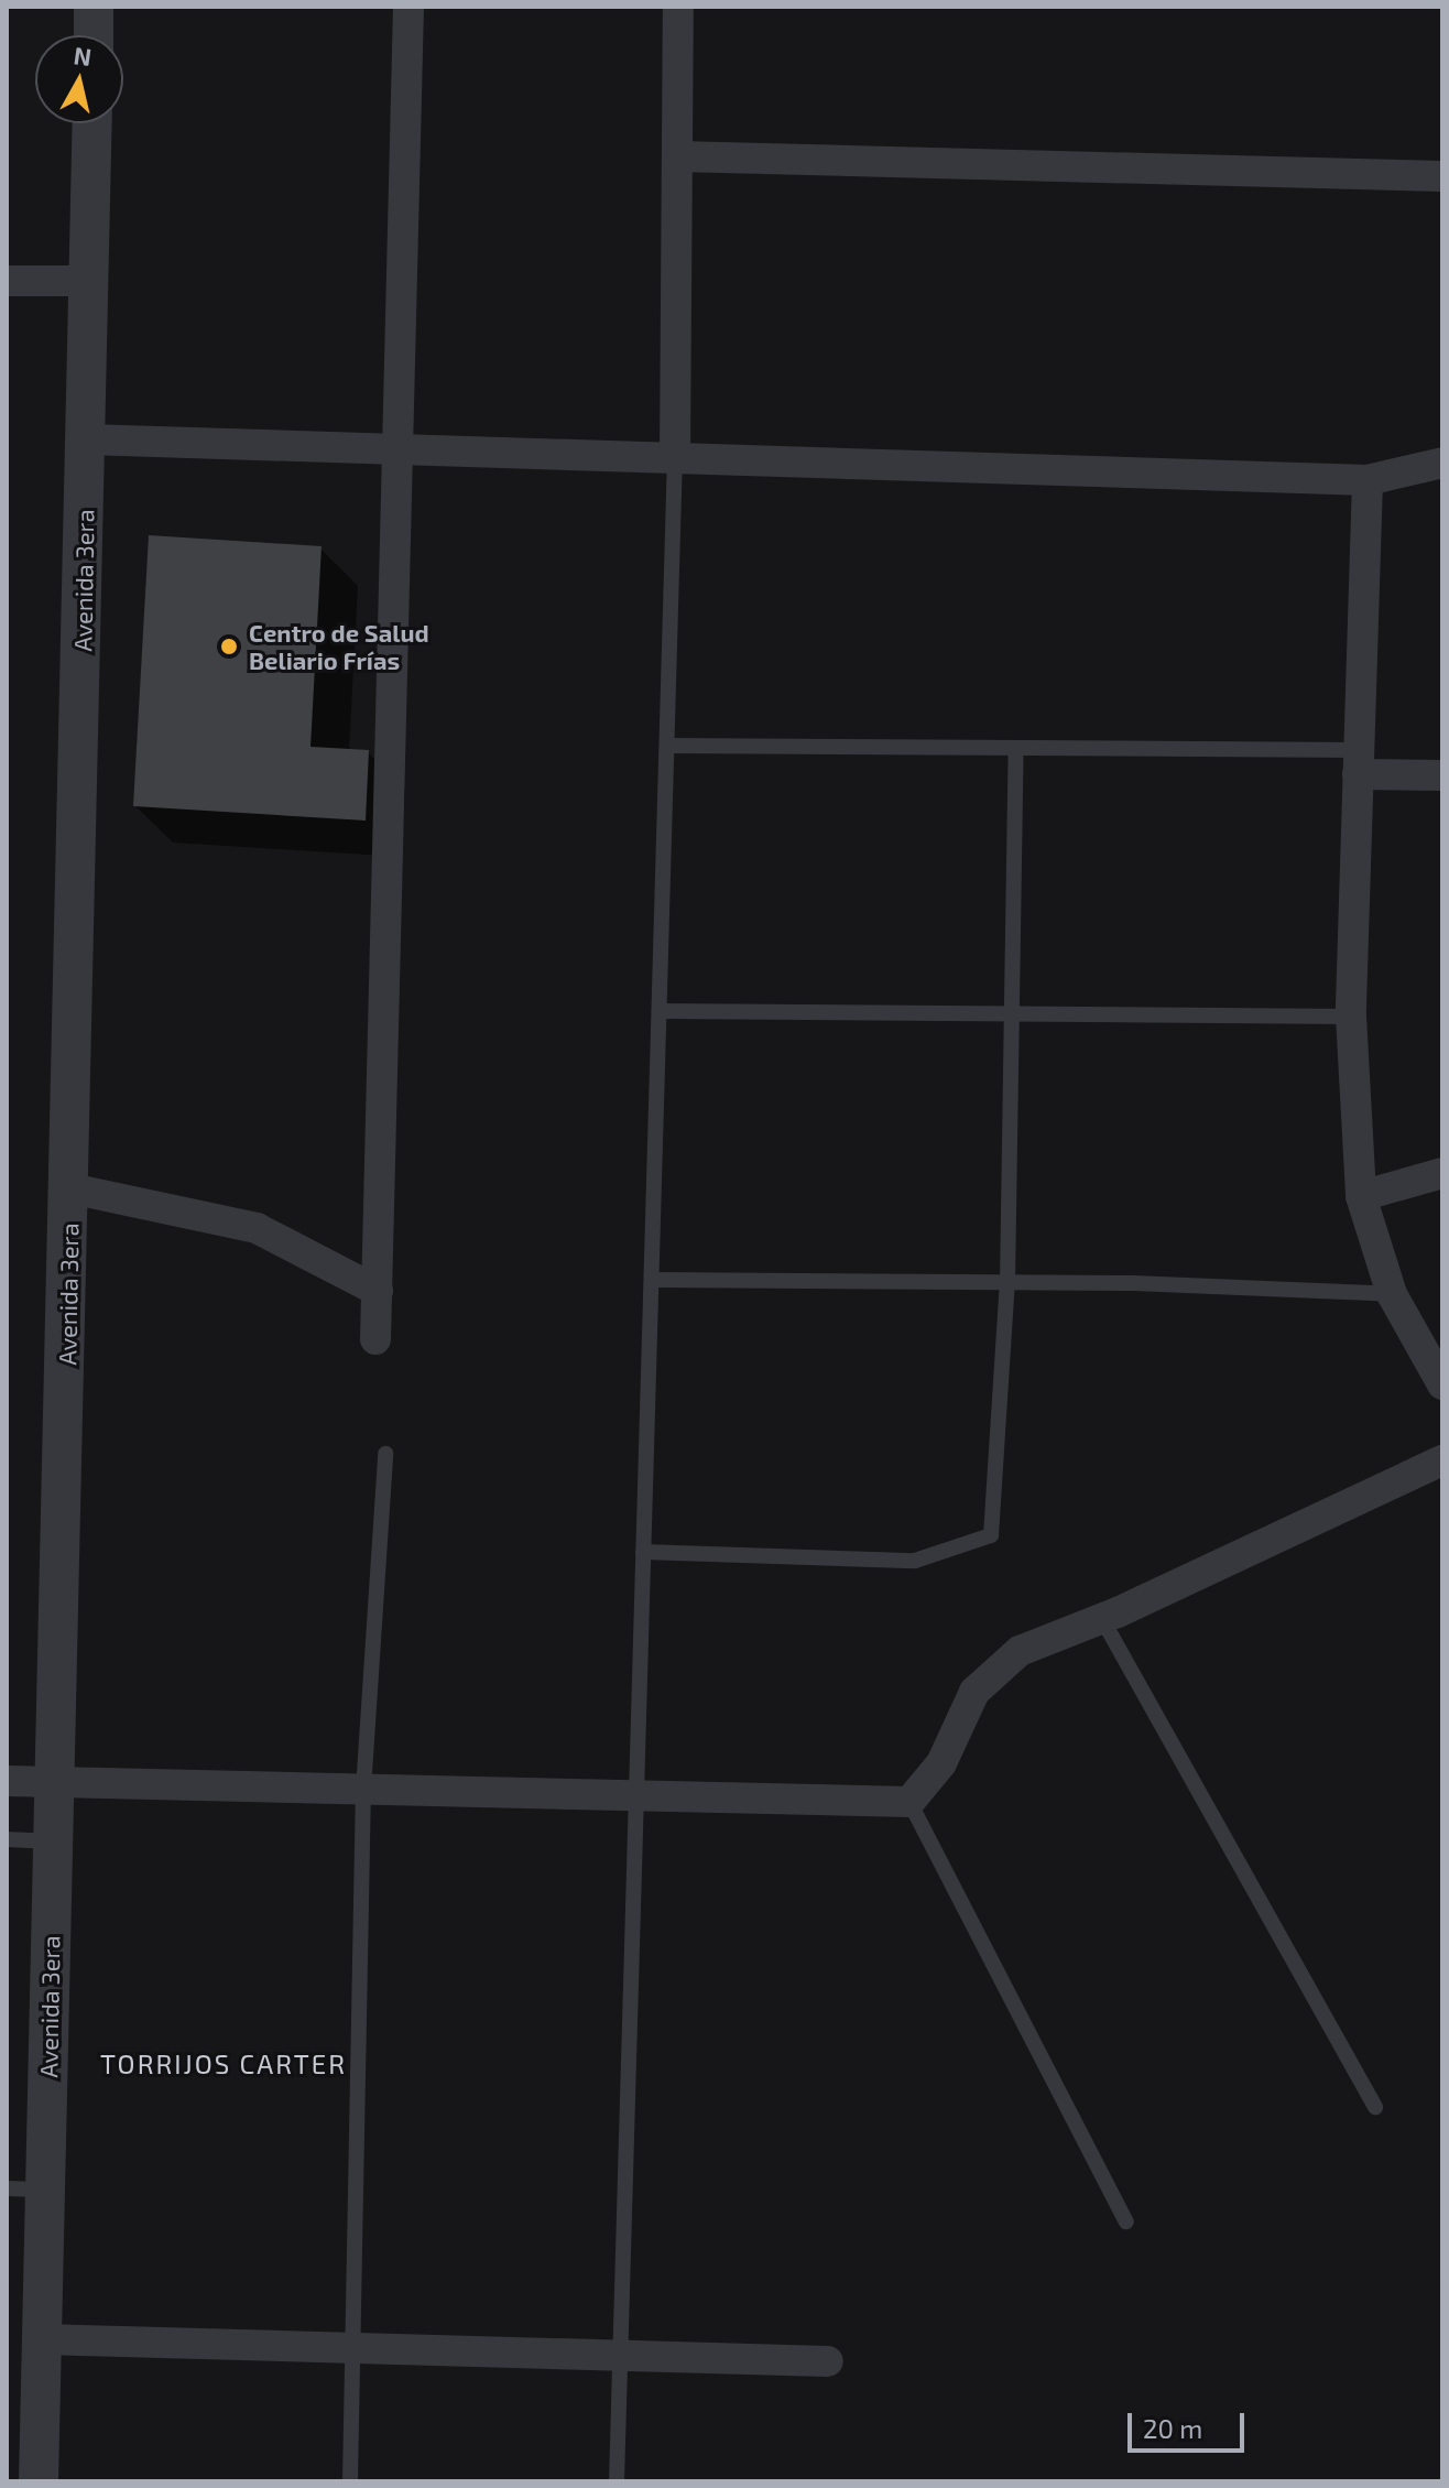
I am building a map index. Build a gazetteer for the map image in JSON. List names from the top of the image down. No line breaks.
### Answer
{"streets":{"street":["Avenida 3era"]},"districts":["TORRIJOS CARTER"],"places":["Centro de Salud Beliario Frías"],"scale_bar":"20 m","north":"top"}
